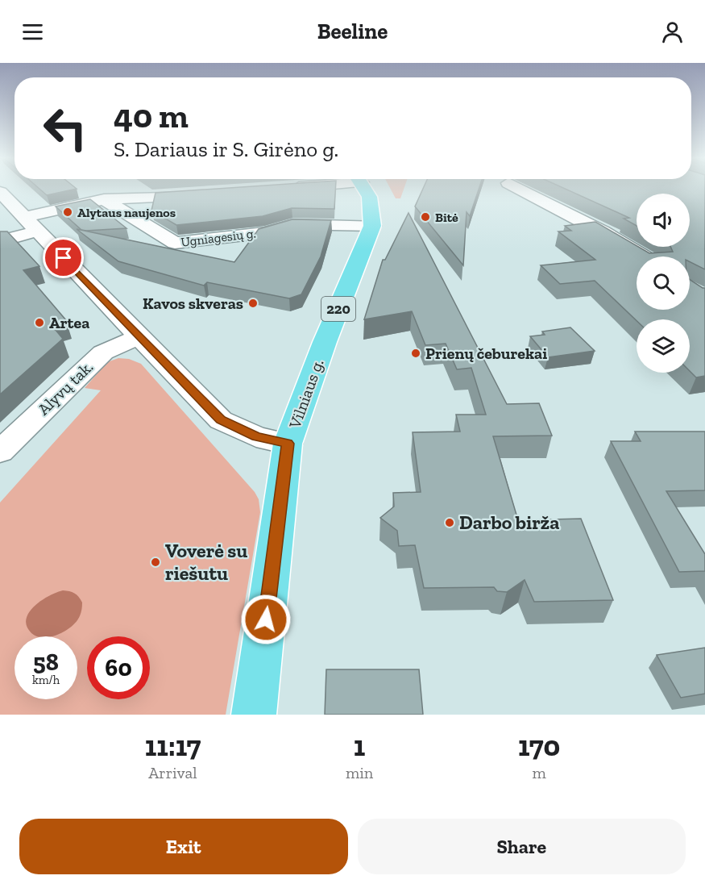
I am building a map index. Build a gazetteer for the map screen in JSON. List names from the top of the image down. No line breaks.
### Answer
{"streets":{"main road":["220","Vilniaus g."],"street":["Ugniagesių g.","Alyvų tak."]},"crossings":[["Ugniagesių g.","Vilniaus g."]],"places":["Alytaus naujenos","Bitė","Kavos skveras","Artea","Prienų čeburekai","Darbo birža","Voverė su riešutu"],"page":{"header":"Beeline","turn":["40 m","S. Dariaus ir S. Girėno g."],"speed":"58 km/h","limit":"60","eta":["11:17","Arrival","1","min","170","m"],"buttons":["Exit","Share"]}}
